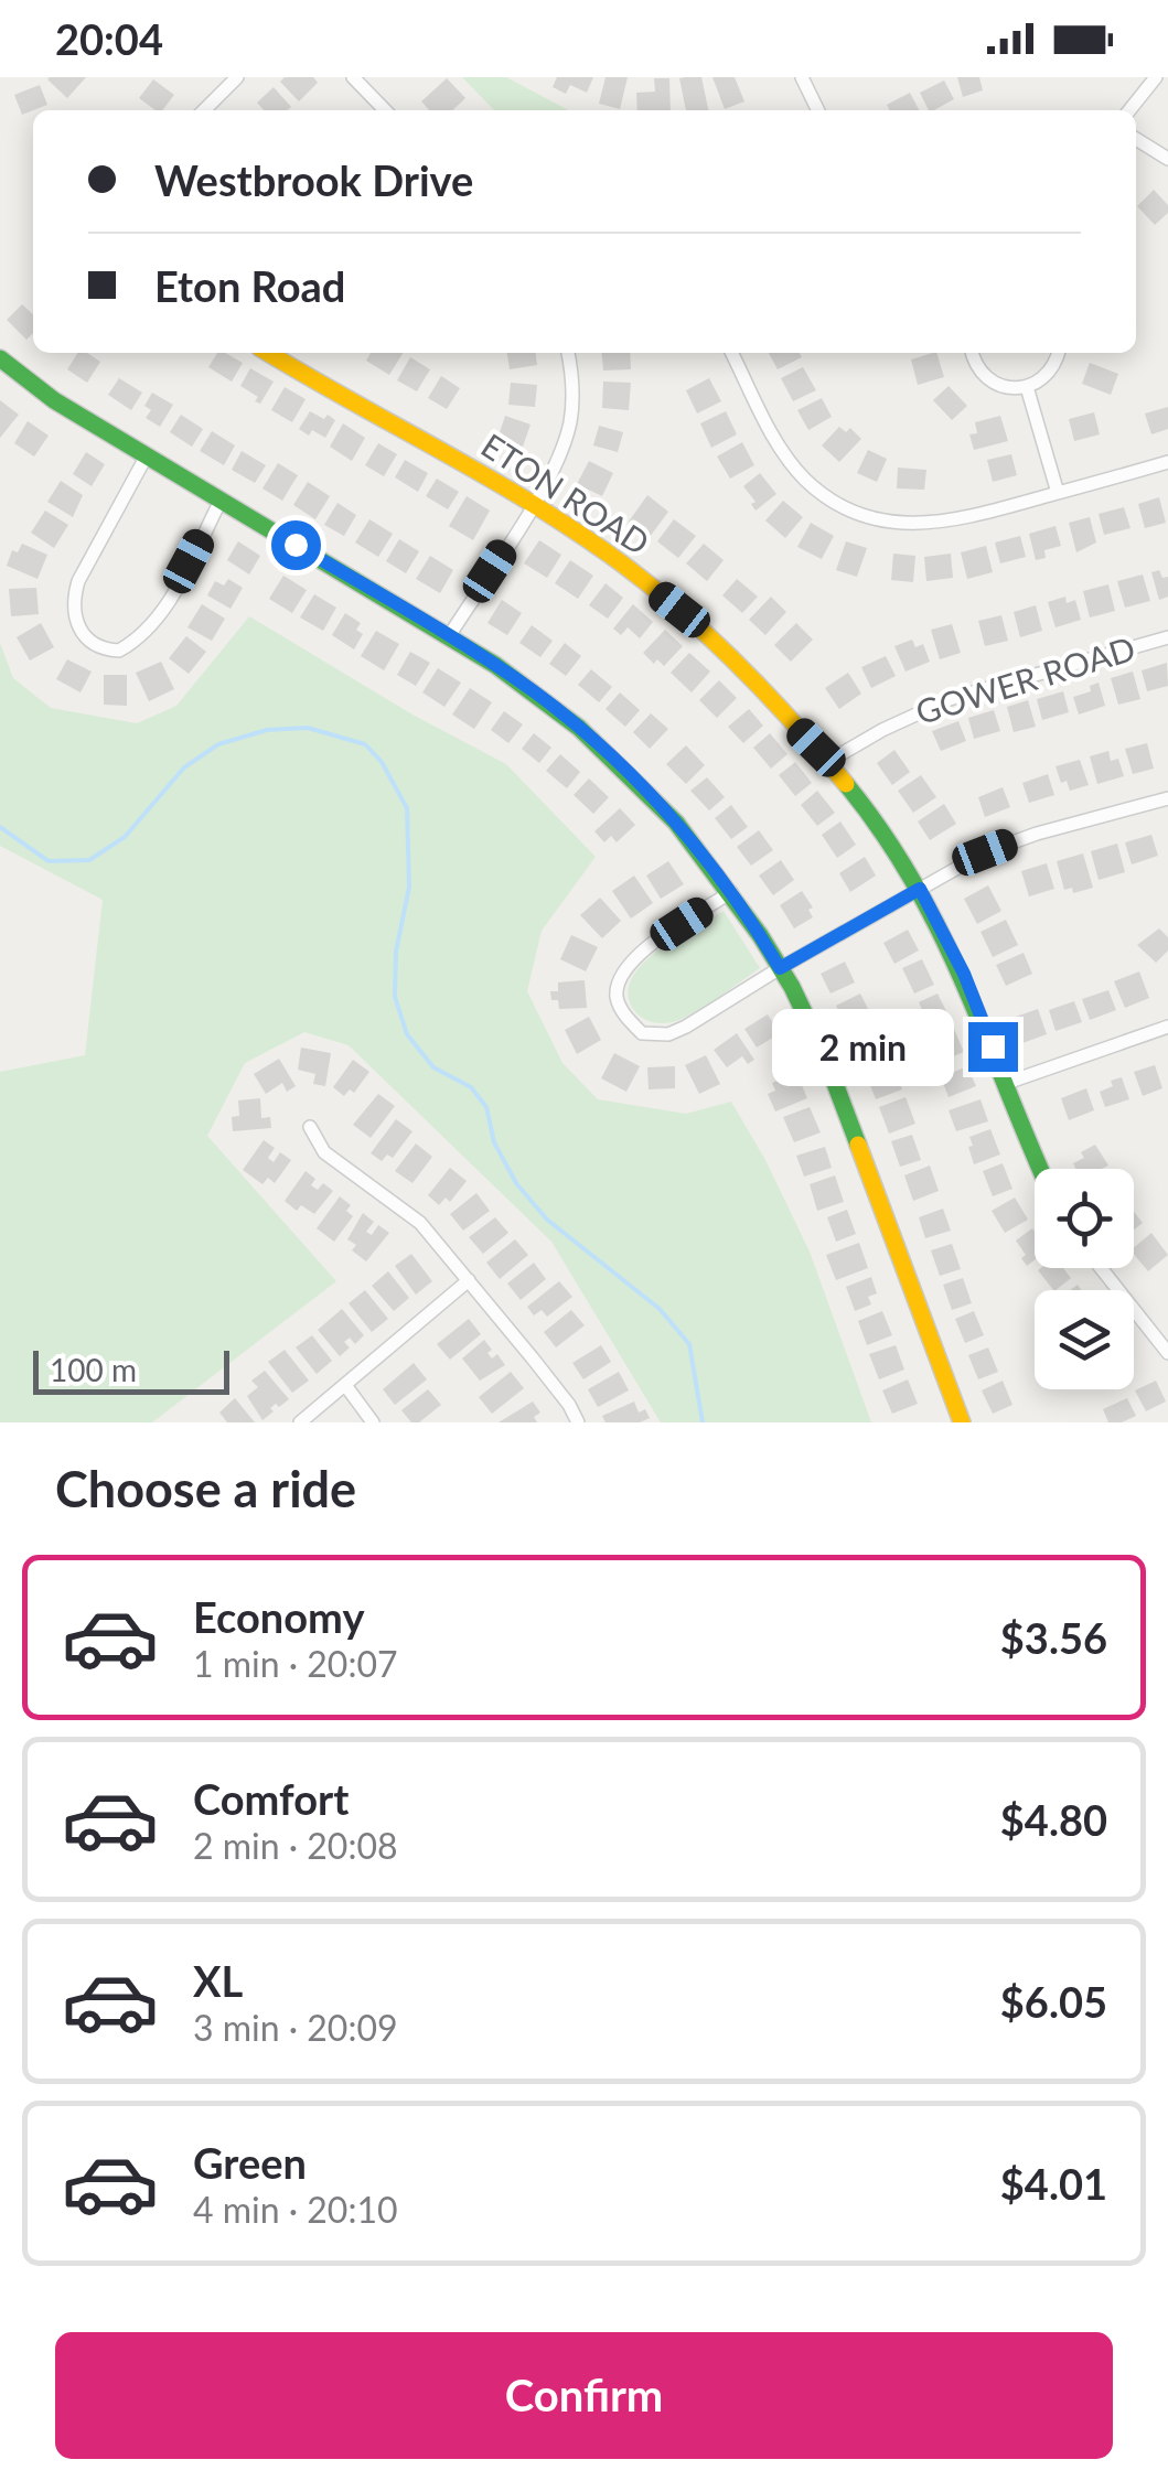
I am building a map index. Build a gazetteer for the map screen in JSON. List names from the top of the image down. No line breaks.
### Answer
{"streets":{"street":["ETON ROAD","GOWER ROAD"]},"crossings":[["ETON ROAD","GOWER ROAD"]],"scale_bar":"100 m","page":{"status":"20:04","banner":["Westbrook Drive","Eton Road"],"bubble":"2 min","scale":"100 m","heading":"Choose a ride","list":[{"name":"Economy","note":"1 min · 20:07","value":"$3.56"},{"name":"Comfort","note":"2 min · 20:08","value":"$4.80"},{"name":"XL","note":"3 min · 20:09","value":"$6.05"},{"name":"Green","note":"4 min · 20:10","value":"$4.01"}],"buttons":"Confirm"}}
